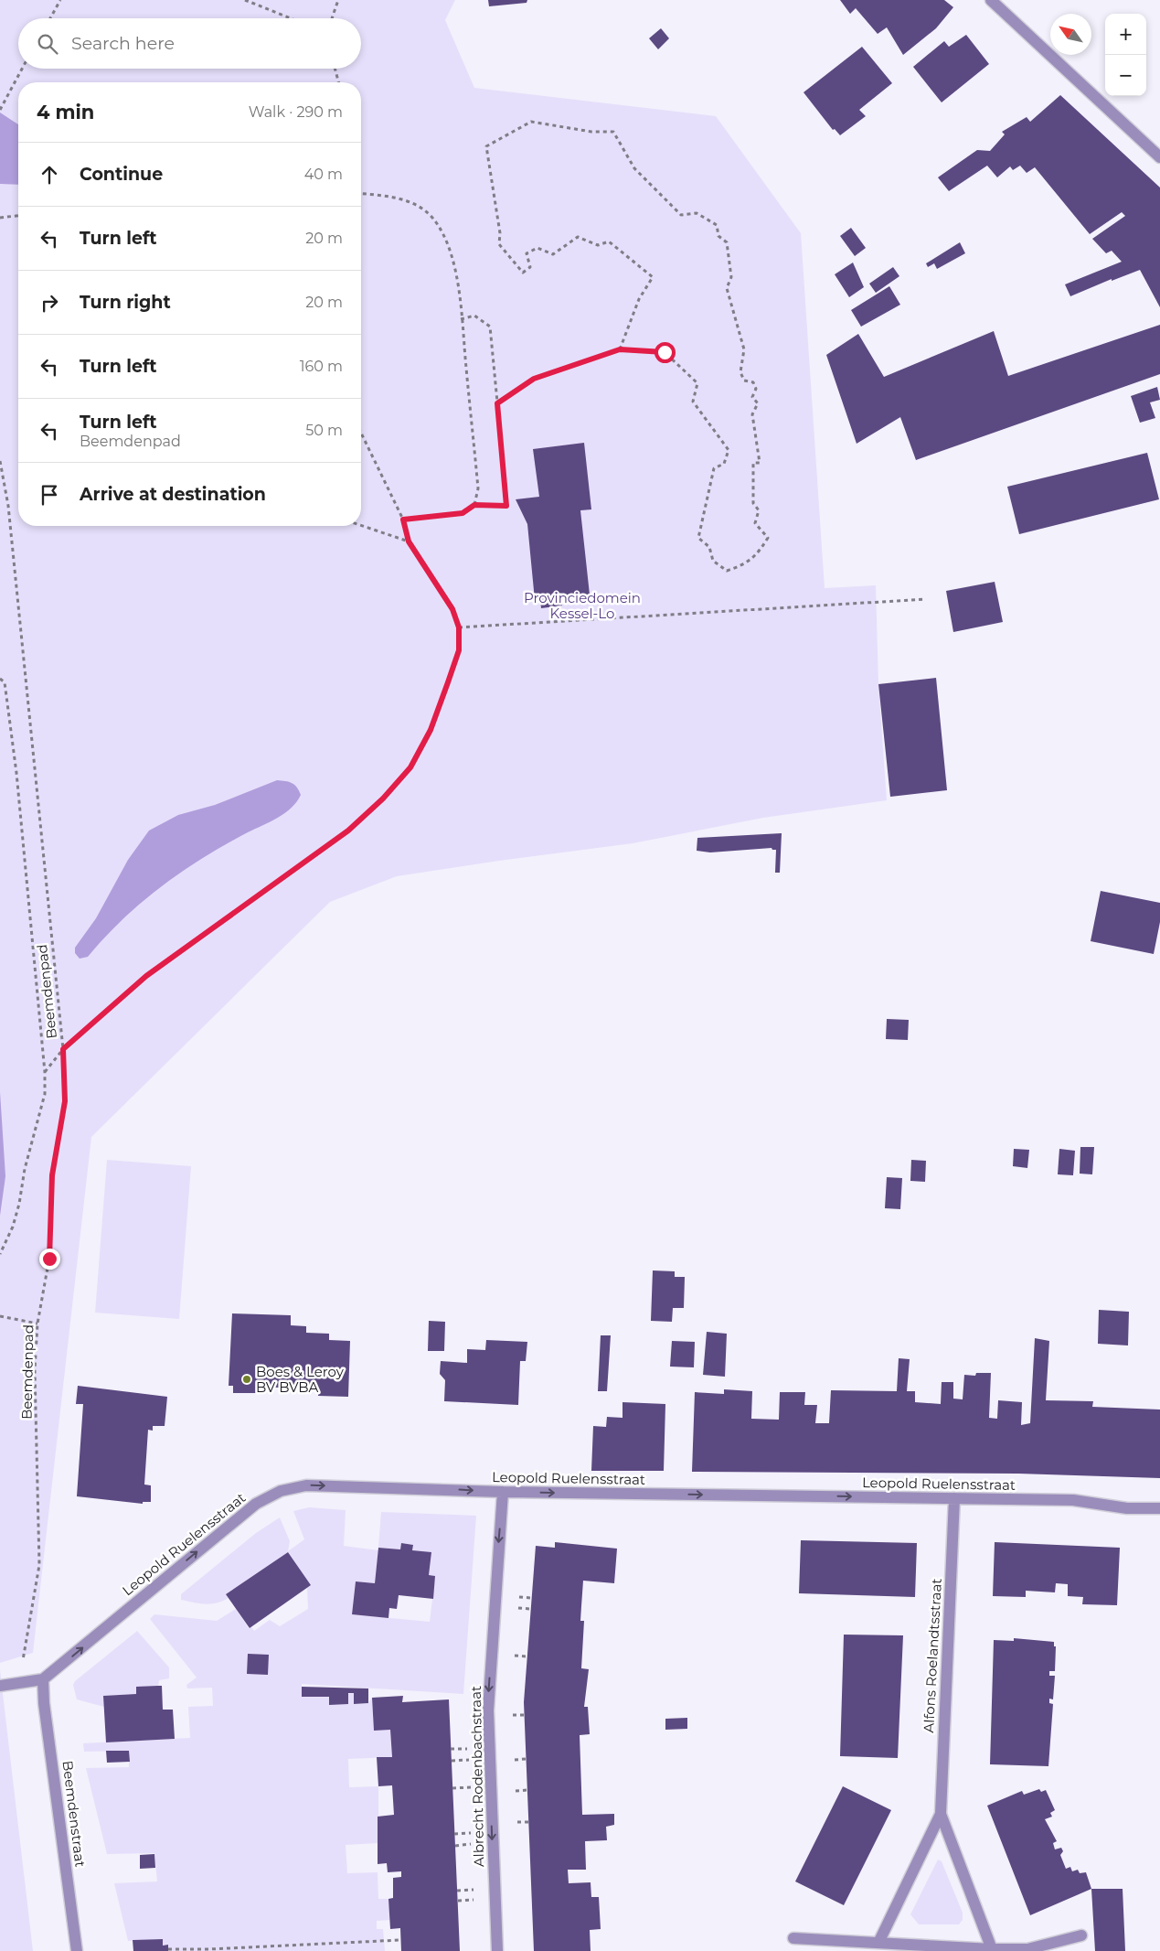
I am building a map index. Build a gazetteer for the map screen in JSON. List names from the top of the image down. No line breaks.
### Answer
{"streets":{"street":["Leopold Ruelensstraat","Alfons Roelandtsstraat","Albrecht Rodenbachstraat","Beemdenstraat"],"path":["Beemdenpad"]},"crossings":[["Leopold Ruelensstraat","Alfons Roelandtsstraat"],["Leopold Ruelensstraat","Albrecht Rodenbachstraat"],["Leopold Ruelensstraat","Beemdenstraat"]],"one_way":["Leopold Ruelensstraat","Albrecht Rodenbachstraat"],"parks":["Provinciedomein Kessel-Lo"],"places":["Boes & Leroy BV BVBA"],"north":"top left","page":{"map_buttons":["+","−"],"search":"Search here","heading":["4 min","Walk · 290 m"],"list":[["Continue","40 m"],["Turn left","20 m"],["Turn right","20 m"],["Turn left","160 m"],["Turn left","Beemdenpad","50 m"],"Arrive at destination"]}}
